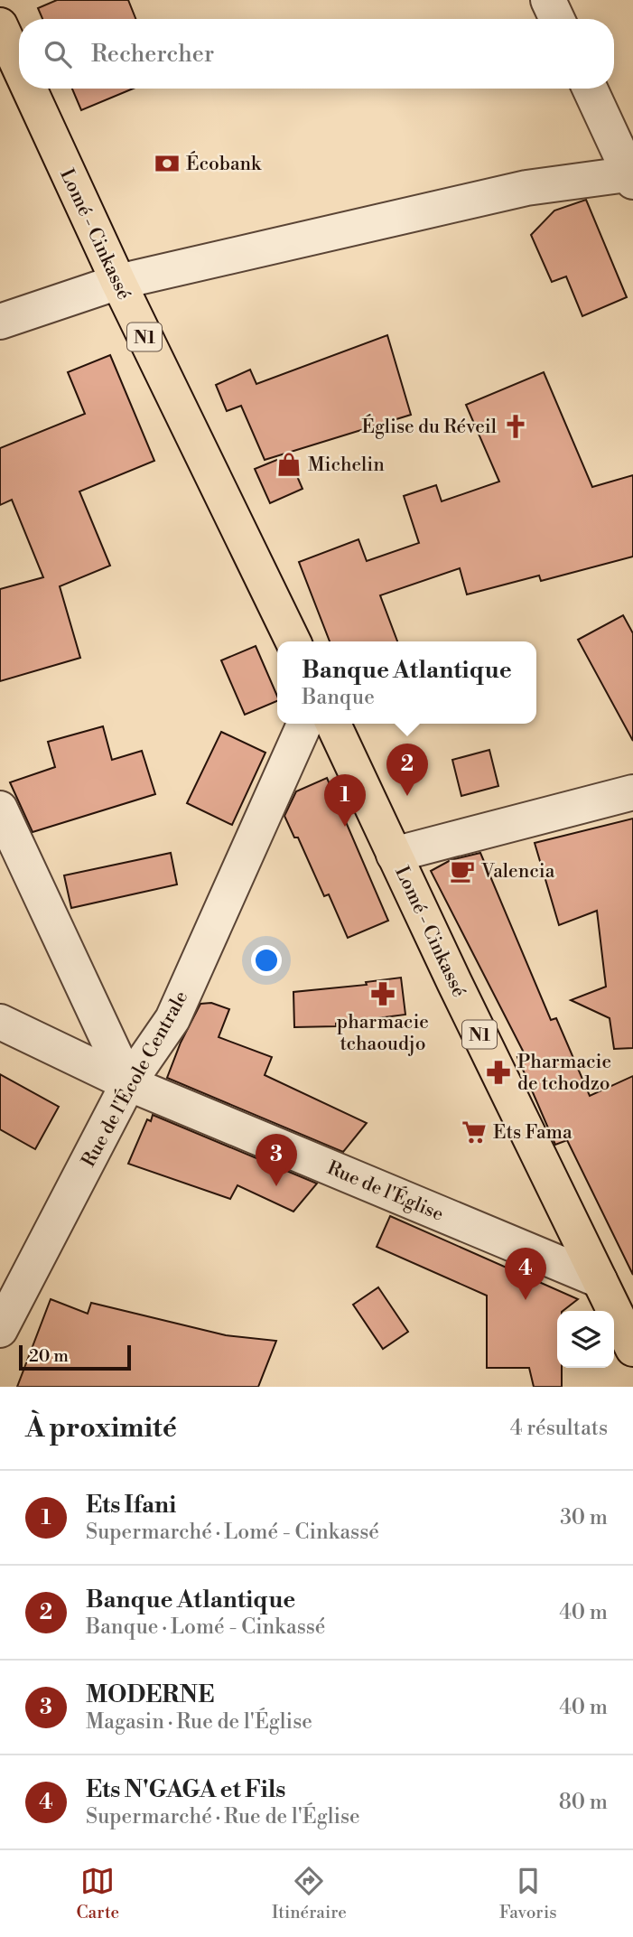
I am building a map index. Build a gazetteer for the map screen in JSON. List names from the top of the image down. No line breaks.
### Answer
{"streets":{"highway":["Lomé - Cinkassé","N1"],"street":["Rue de l'École Centrale","Rue de l'Église"]},"crossings":[["Lomé - Cinkassé","Rue de l'Église"],["Rue de l'École Centrale","Rue de l'Église"]],"places":{"bank":["Écobank"],"church":["Église du Réveil"],"shop":["Michelin"],"cafe":["Valencia"],"pharmacy":["pharmacie tchaoudjo","Pharmacie de tchodzo"],"supermarket":["Ets Fama"]},"scale_bar":"20 m","page":{"search":"Rechercher","popup":["Banque Atlantique","Banque"],"pins":["2","1","3","4"],"scale":"20 m","heading":["À proximité","4 résultats"],"list":[{"mark":"1","name":"Ets Ifani","note":"Supermarché · Lomé - Cinkassé","value":"30 m"},{"mark":"2","name":"Banque Atlantique","note":"Banque · Lomé - Cinkassé","value":"40 m"},{"mark":"3","name":"MODERNE","note":"Magasin · Rue de l'Église","value":"40 m"},{"mark":"4","name":"Ets N'GAGA et Fils","note":"Supermarché · Rue de l'Église","value":"80 m"}],"nav":["Carte","Itinéraire","Favoris"]}}
